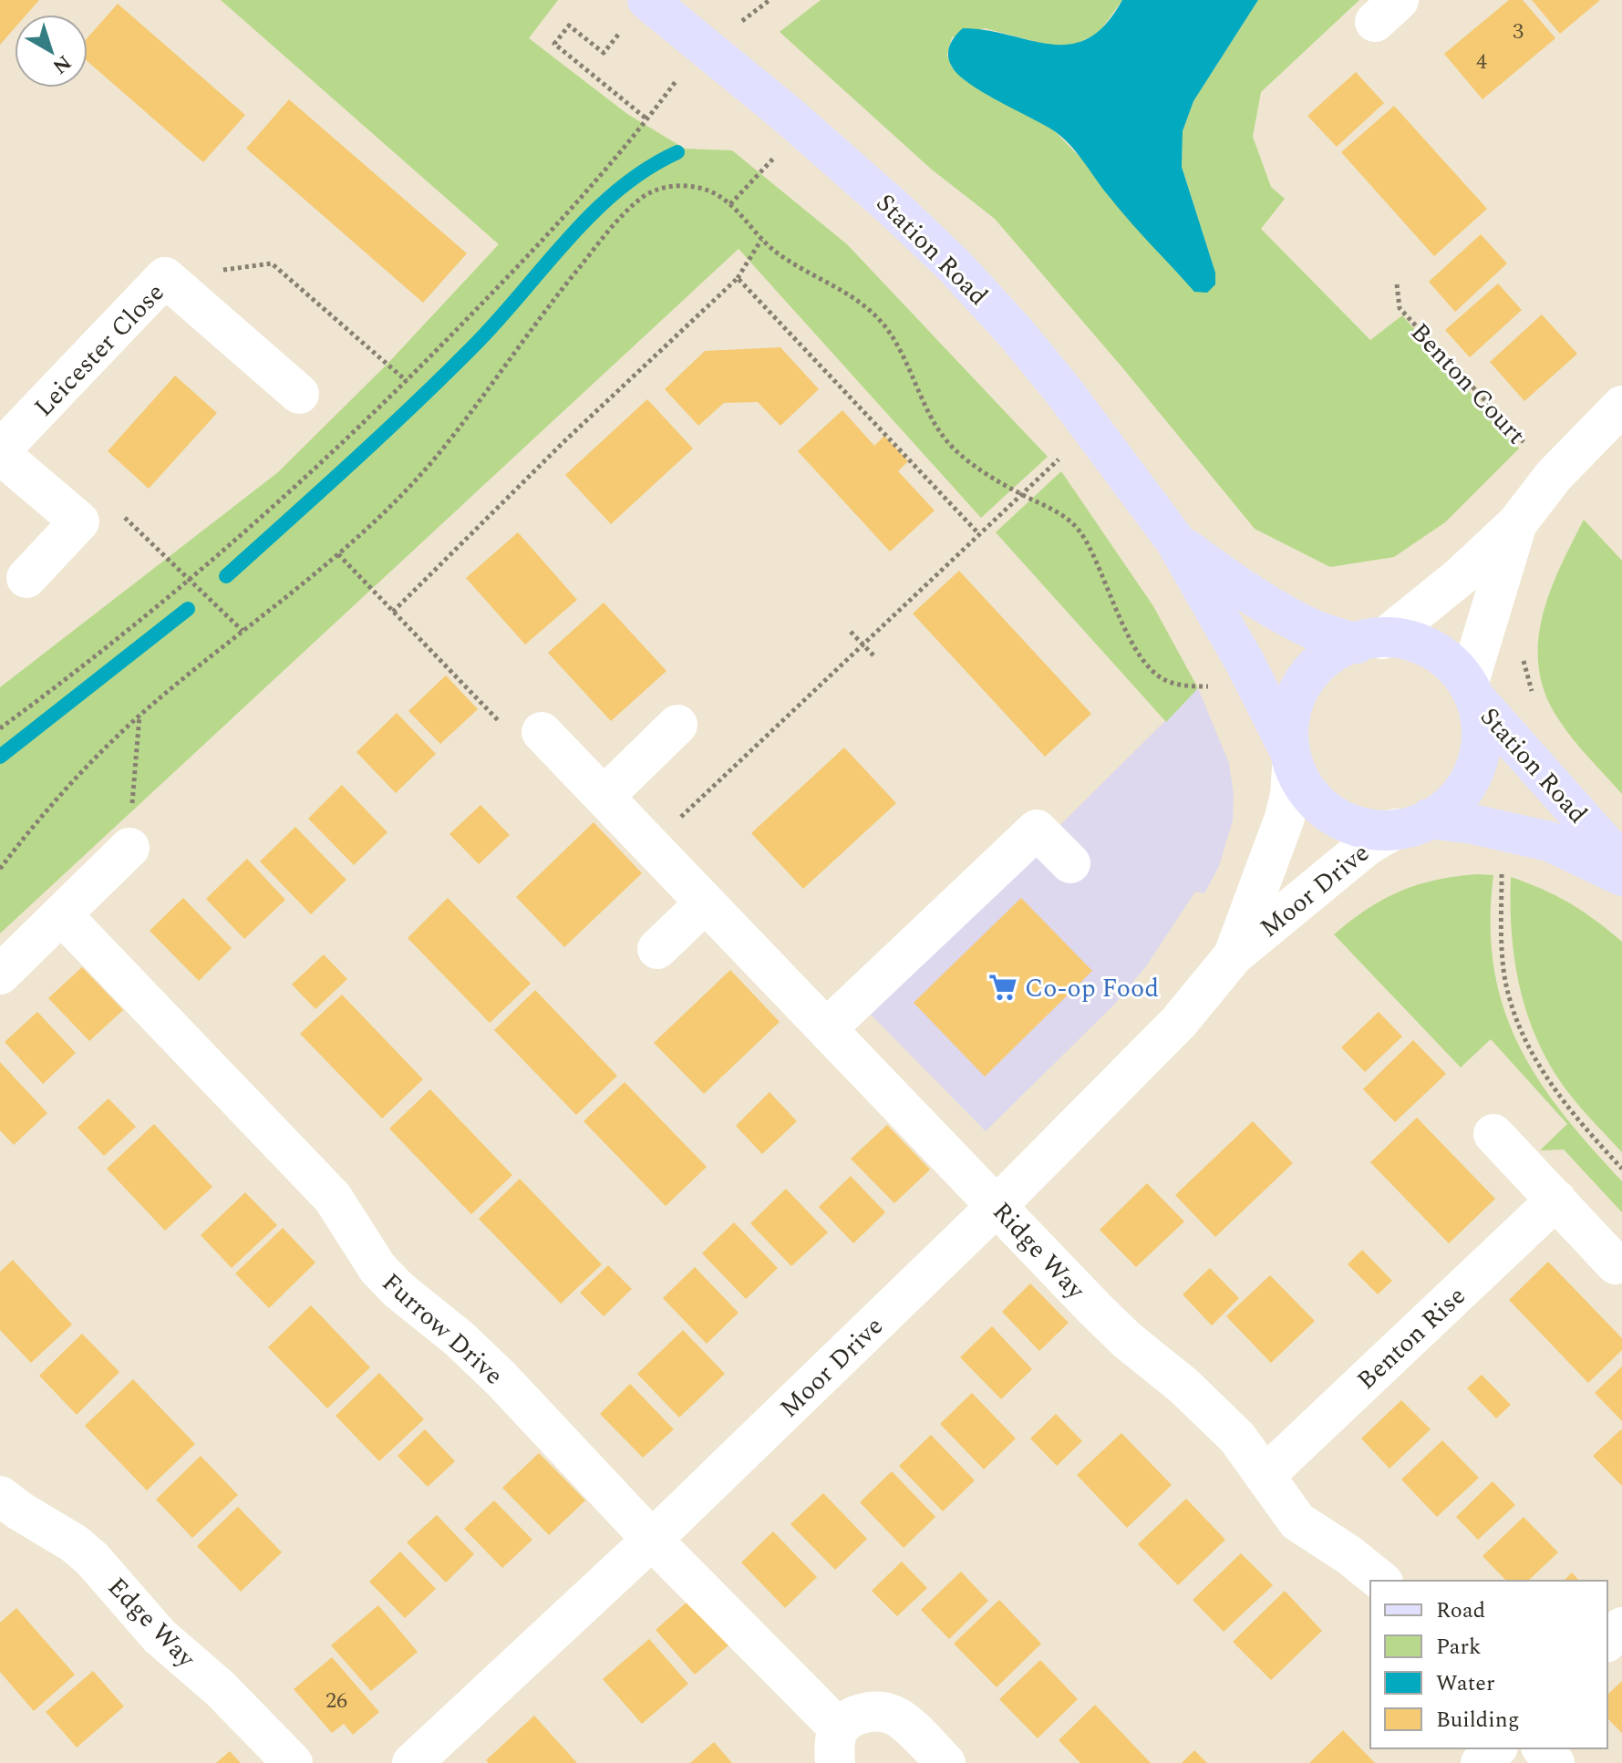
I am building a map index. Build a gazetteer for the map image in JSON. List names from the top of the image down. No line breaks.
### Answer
{"streets":{"main road":["Station Road"],"street":["Leicester Close","Moor Drive","Ridge Way","Furrow Drive","Benton Rise","Edge Way"],"path":["Benton Court"]},"crossings":[["Station Road","Moor Drive"],["Moor Drive","Ridge Way"],["Moor Drive","Furrow Drive"],["Ridge Way","Benton Rise"]],"places":{"supermarket":["Co-op Food"]},"house_numbers":["3","4","26"],"legend":["Road","Park","Water","Building"],"north":"bottom right"}
